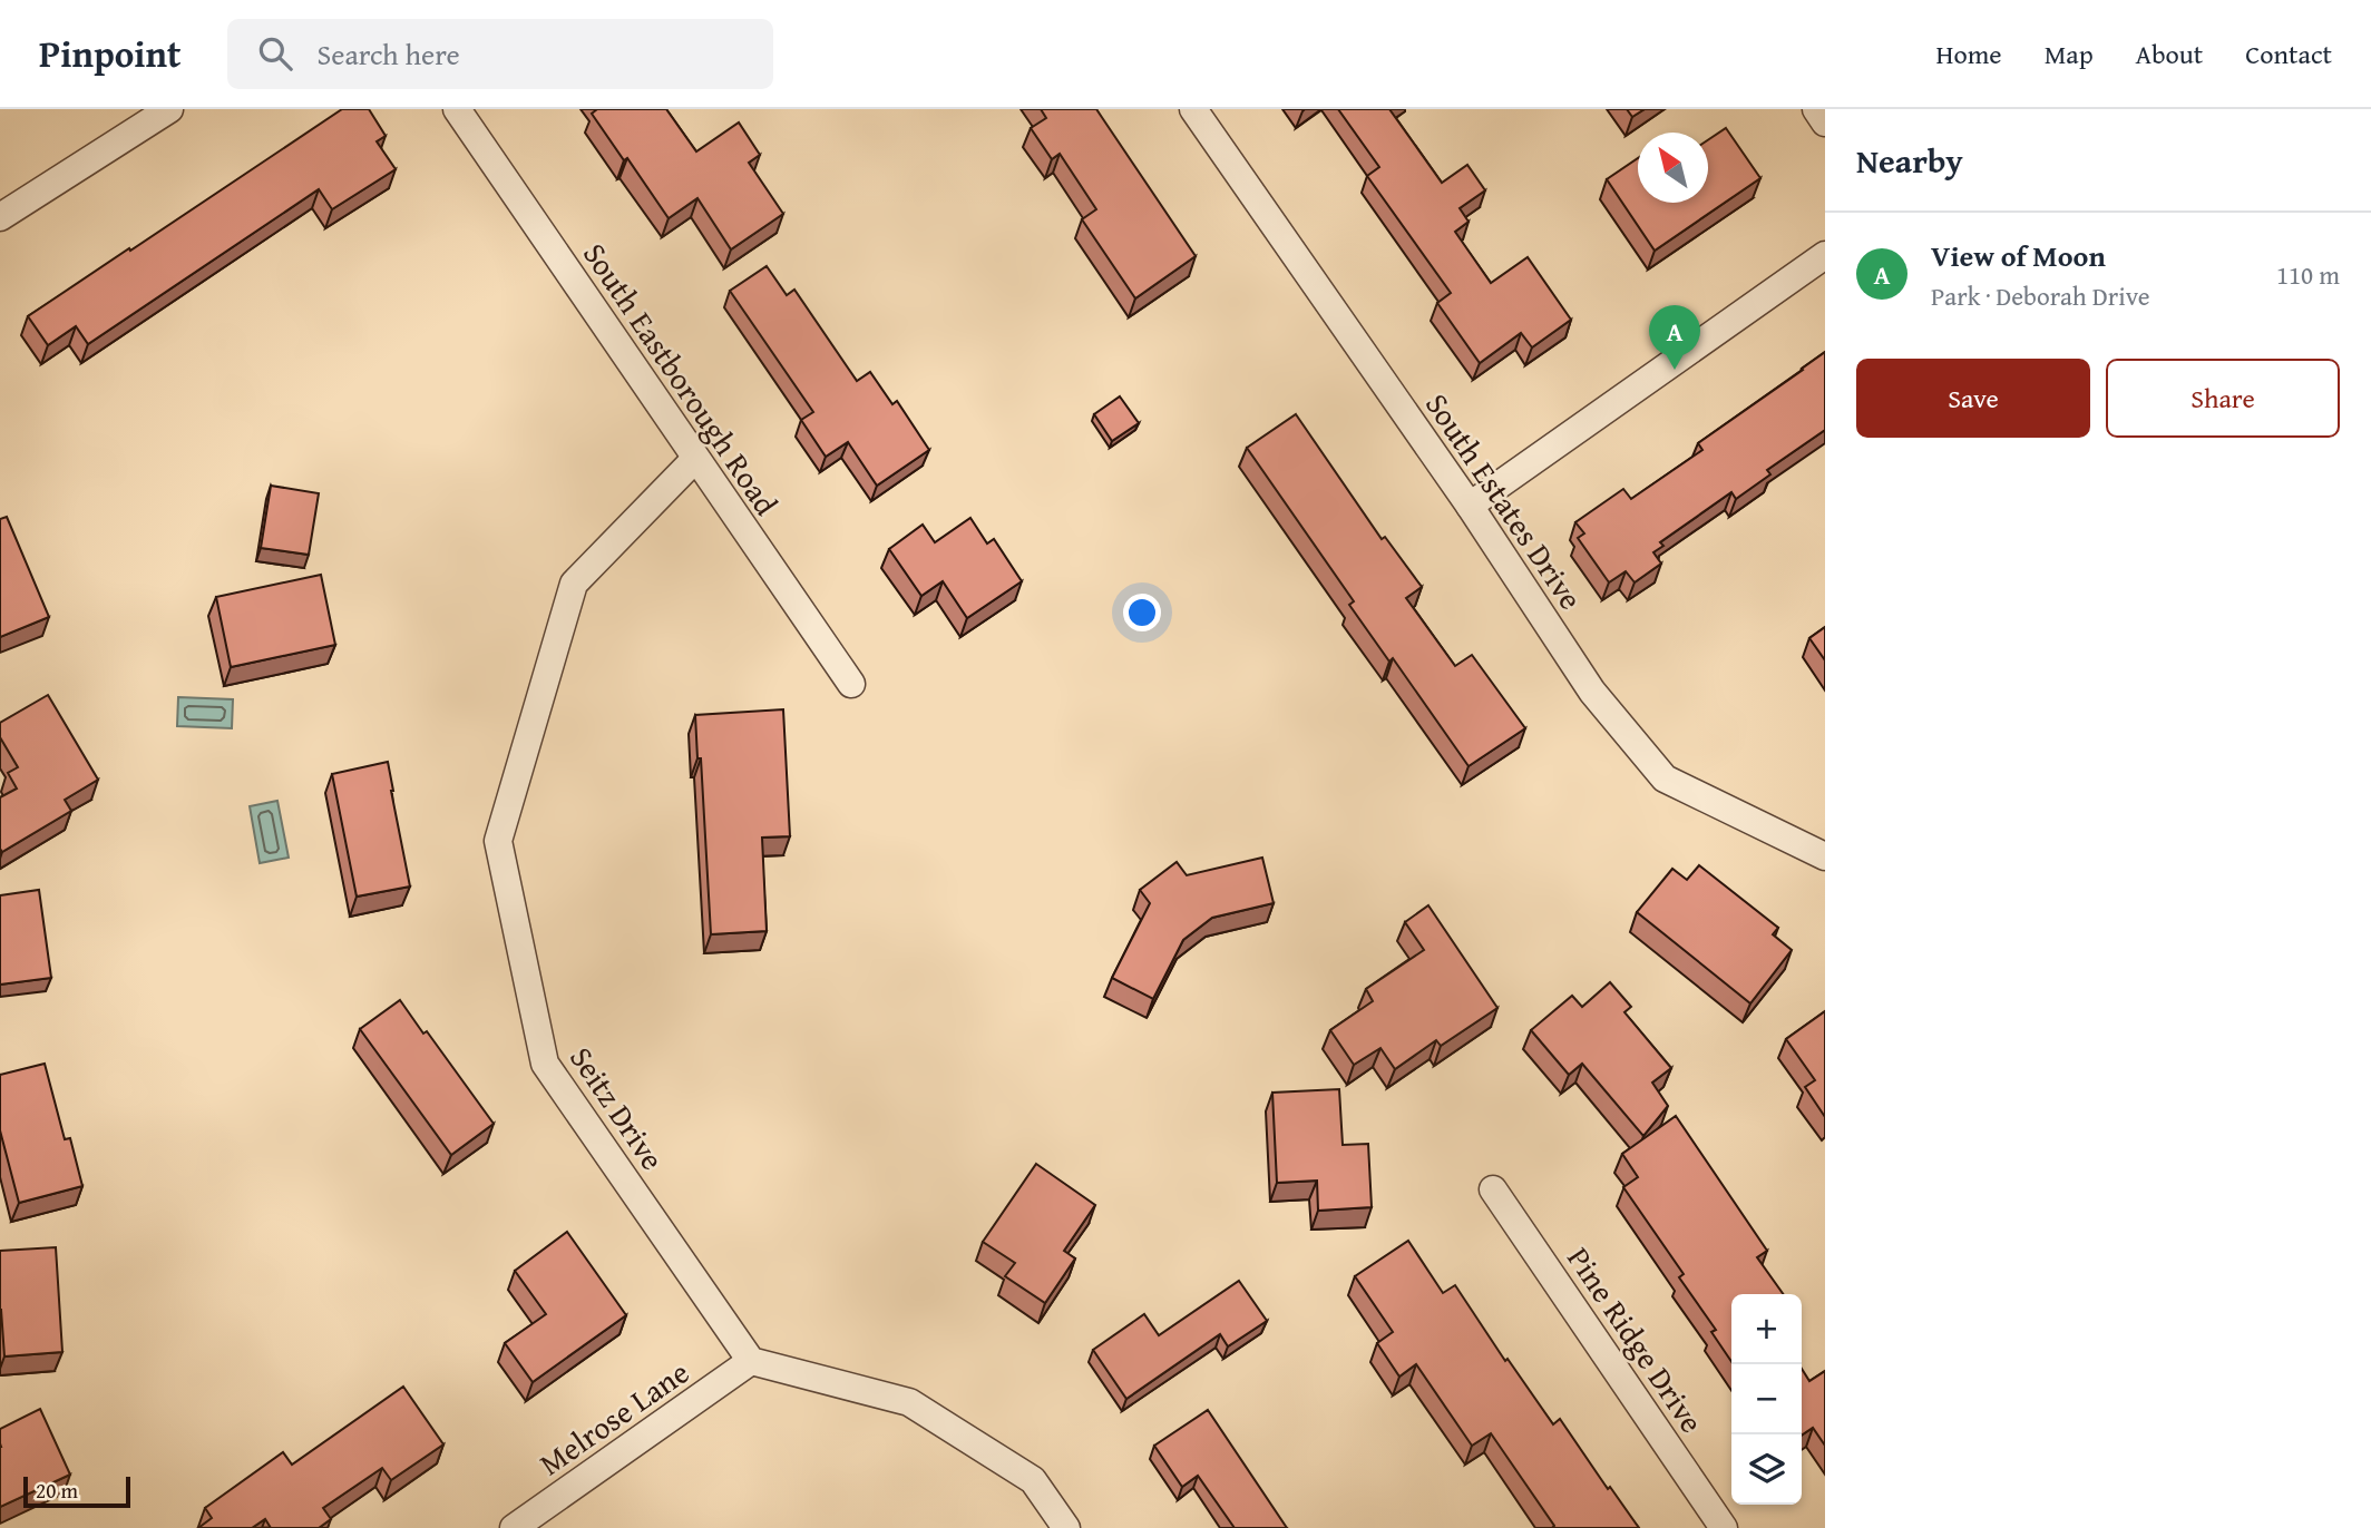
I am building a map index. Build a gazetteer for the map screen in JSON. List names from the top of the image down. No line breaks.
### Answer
{"streets":{"street":["South Eastborough Road","South Estates Drive","Seitz Drive","Pine Ridge Drive","Melrose Lane"]},"crossings":[["South Eastborough Road","Seitz Drive"],["Seitz Drive","Melrose Lane"]],"scale_bar":"20 m","north":"top left","page":{"header":"Pinpoint","search":"Search here","nav":["Home","Map","About","Contact"],"heading":"Nearby","list":[{"mark":"A","name":"View of Moon","note":"Park · Deborah Drive","value":"110 m"}],"pins":"A","buttons":["Save","Share"],"map_buttons":["+","−"],"scale":"20 m"}}
